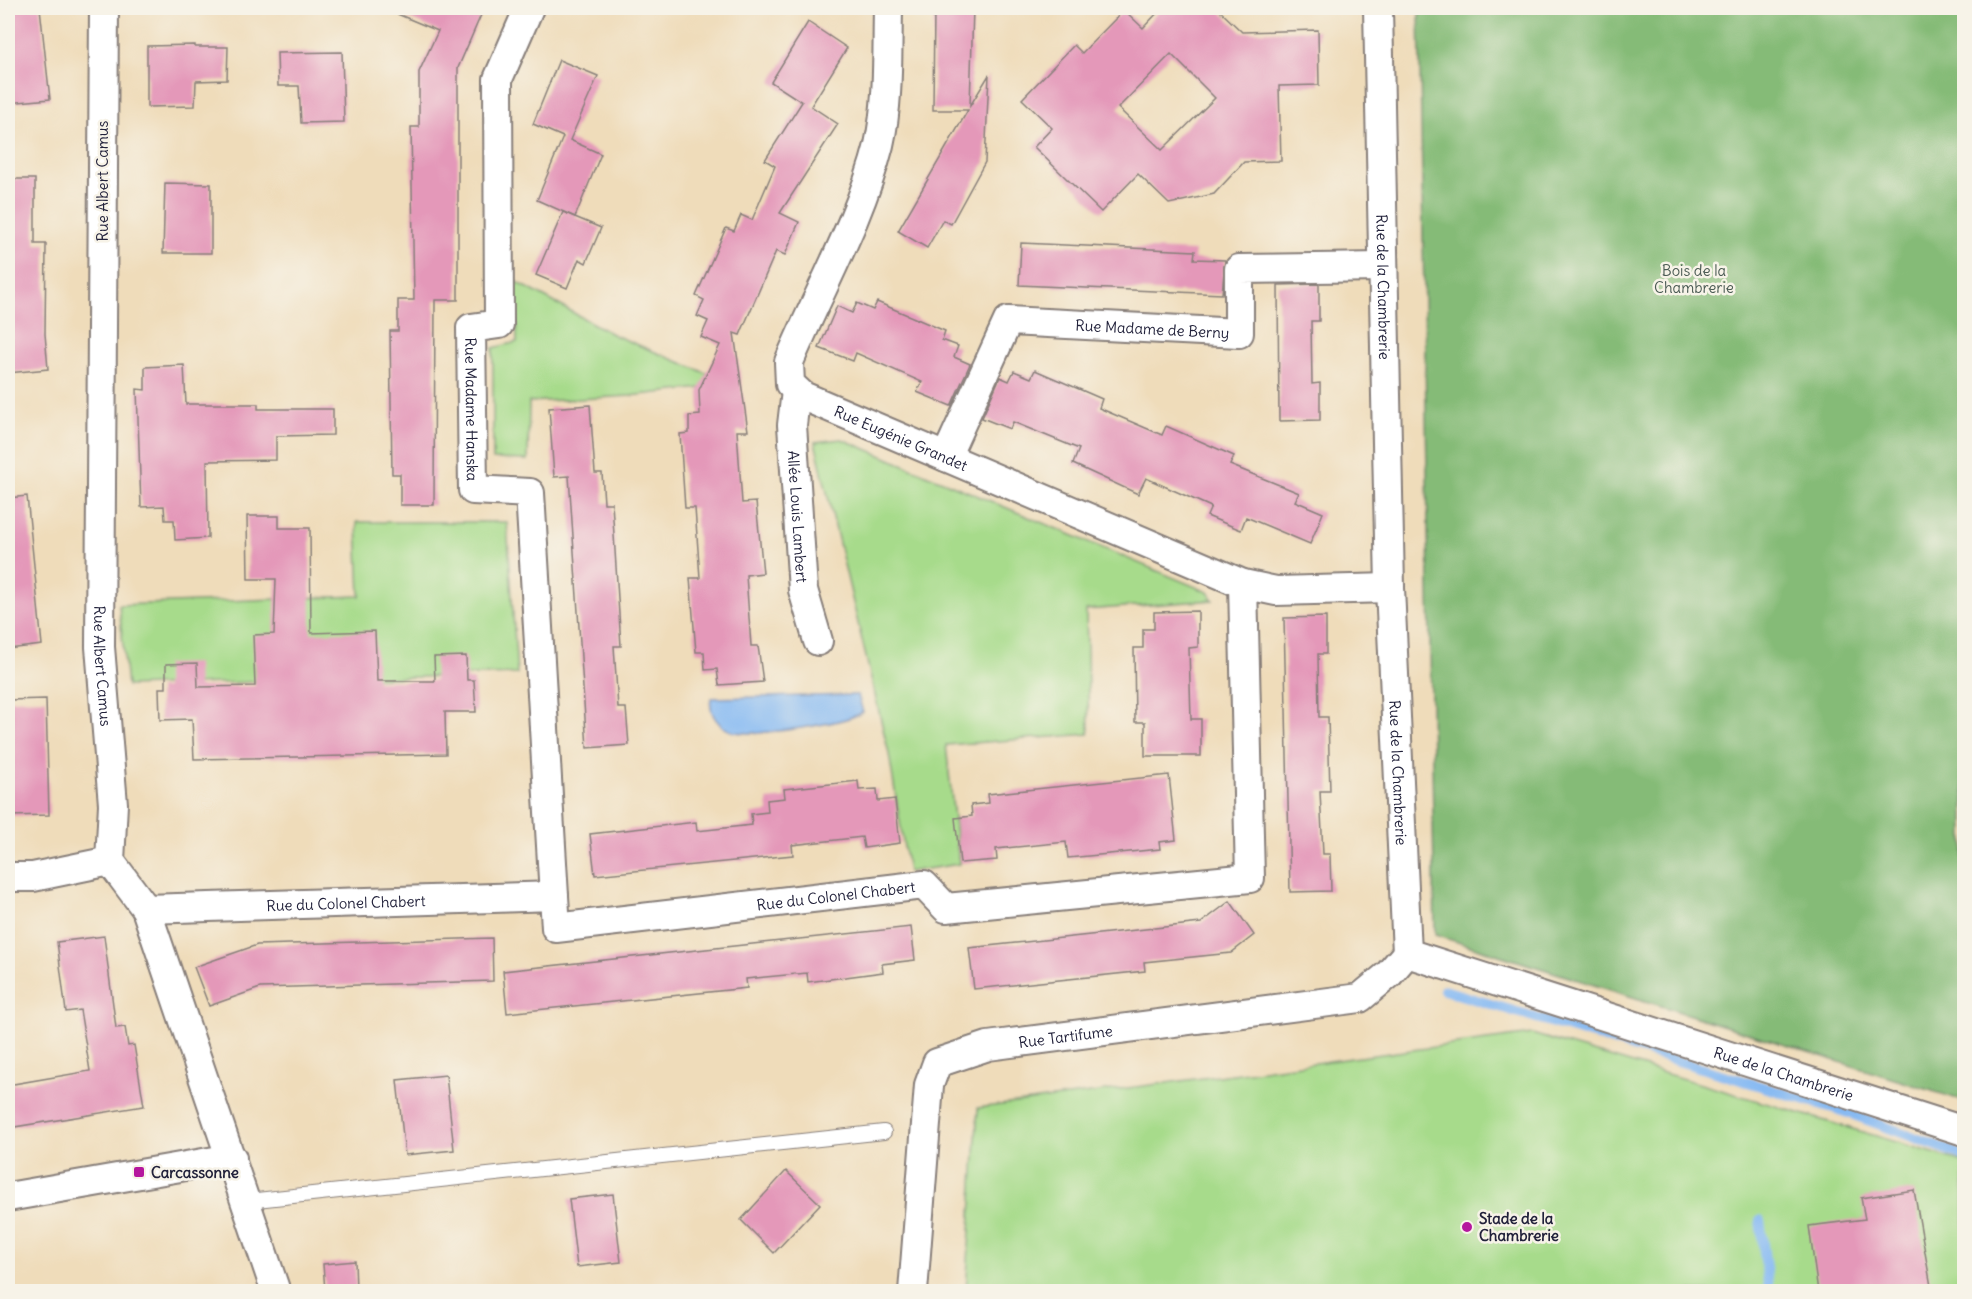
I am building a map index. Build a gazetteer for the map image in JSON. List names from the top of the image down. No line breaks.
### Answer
{"streets":{"street":["Rue Albert Camus","Rue de la Chambrerie","Rue Madame de Berny","Rue Madame Hanska","Rue Eugénie Grandet","Allée Louis Lambert","Rue du Colonel Chabert","Rue Tartifume"]},"crossings":[["Rue de la Chambrerie","Rue Madame de Berny"],["Rue de la Chambrerie","Rue Eugénie Grandet"],["Rue de la Chambrerie","Rue Tartifume"],["Rue Madame de Berny","Rue Eugénie Grandet"],["Rue Madame Hanska","Rue du Colonel Chabert"],["Rue Eugénie Grandet","Allée Louis Lambert"],["Rue Eugénie Grandet","Rue du Colonel Chabert"]],"parks":["Bois de la Chambrerie"],"places":{"transit":["Carcassonne"],"other":["Stade de la Chambrerie"]}}
